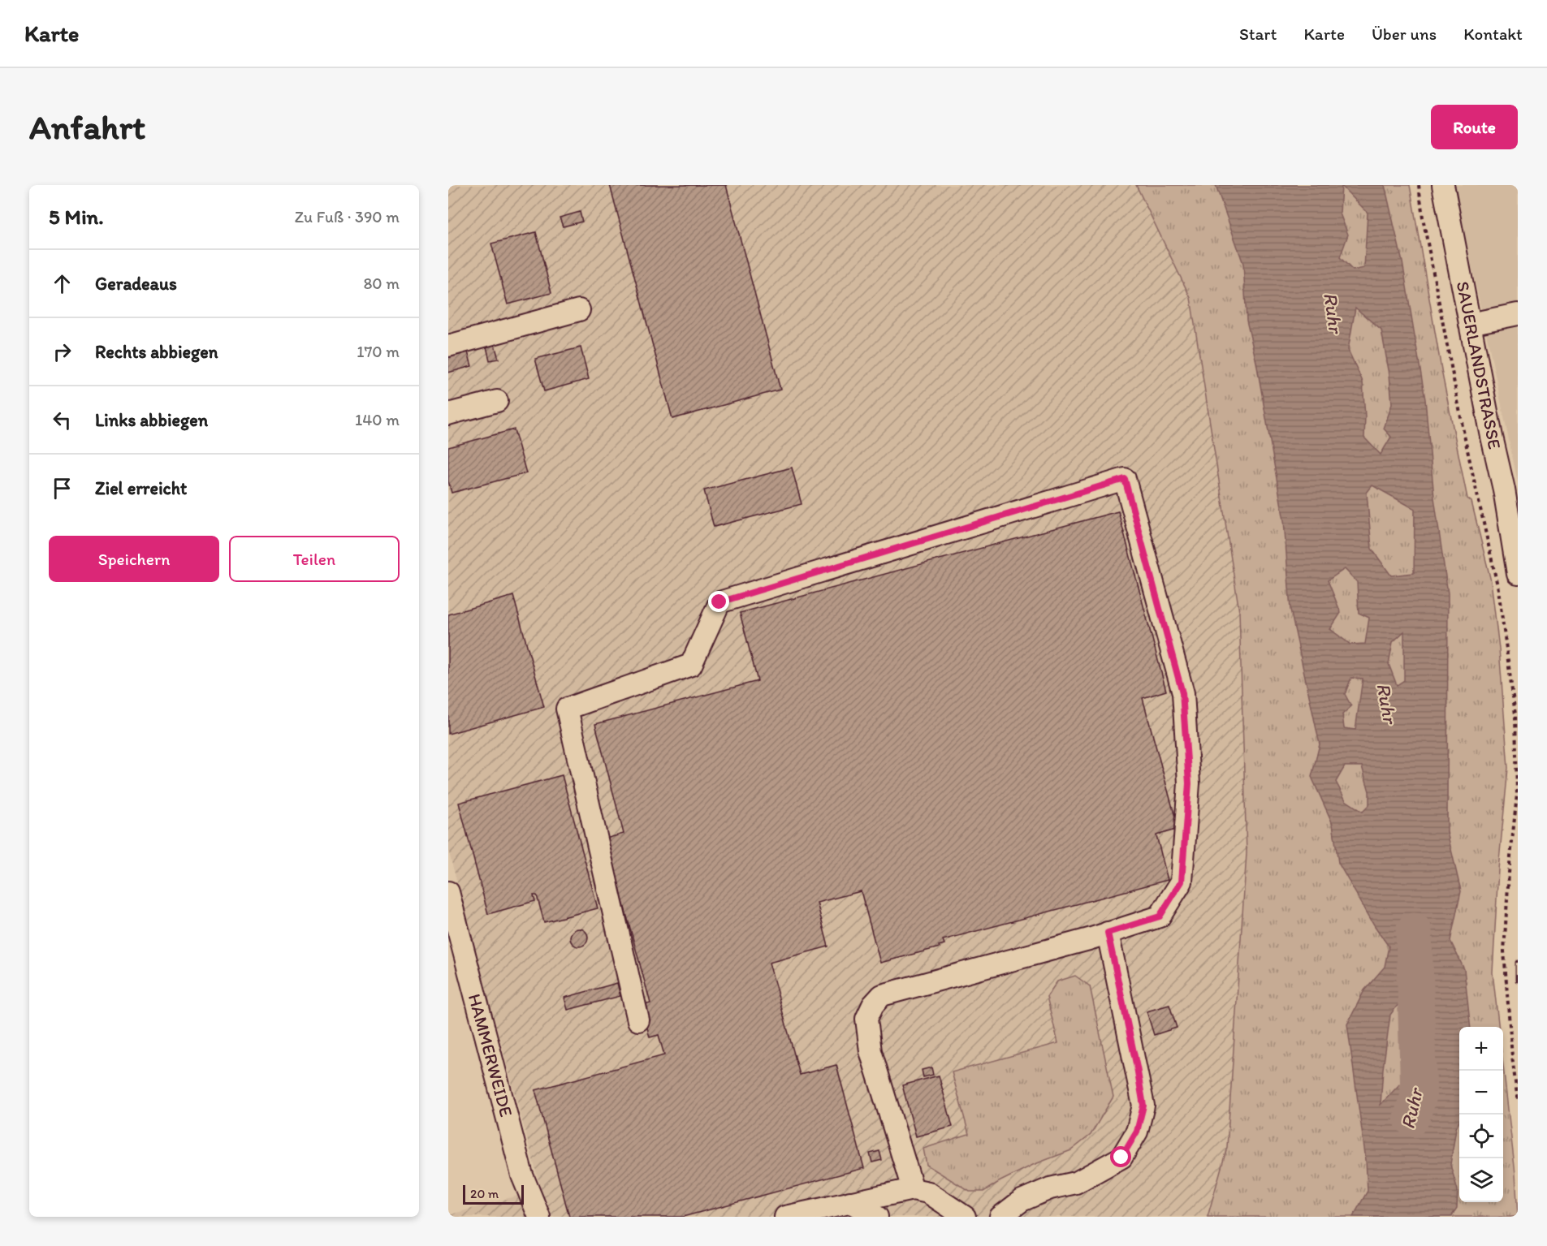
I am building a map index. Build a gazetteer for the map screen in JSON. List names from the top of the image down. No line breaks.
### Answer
{"streets":{"street":["SAUERLANDSTRASSE","HAMMERWEIDE"]},"water":["Ruhr"],"scale_bar":"20 m","page":{"header":"Karte","nav":["Start","Karte","Über uns","Kontakt"],"buttons":["Route",["Speichern","Teilen"]],"title":"Anfahrt","heading":["5 Min.","Zu Fuß · 390 m"],"list":[["Geradeaus","80 m"],["Rechts abbiegen","170 m"],["Links abbiegen","140 m"],"Ziel erreicht"],"map_buttons":["+","−"],"scale":"20 m"}}
